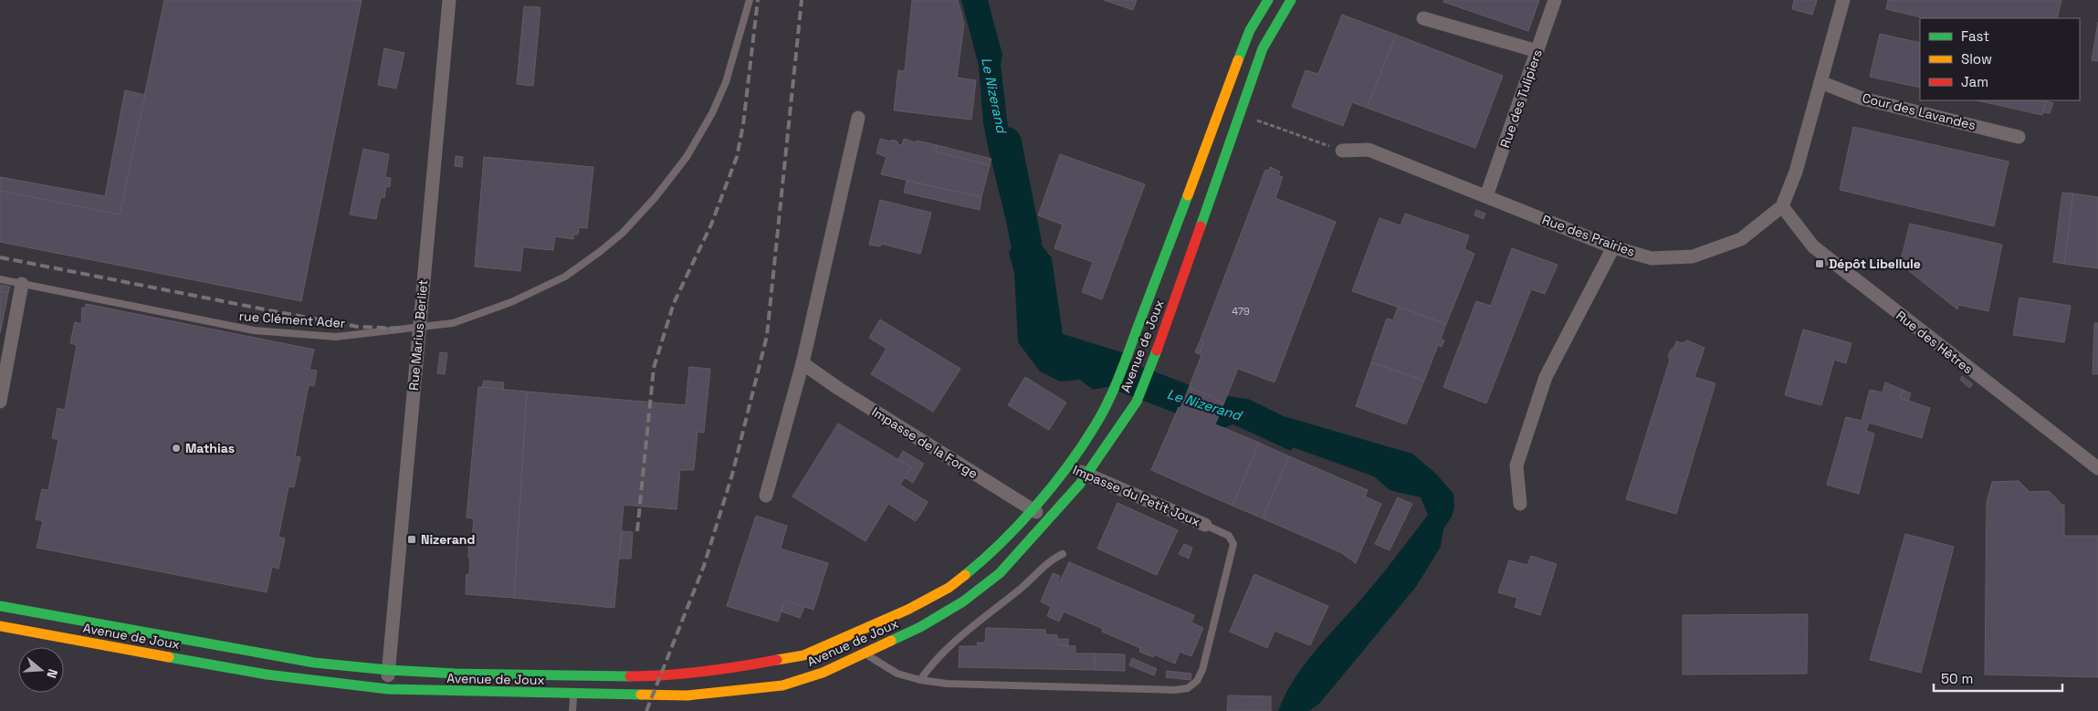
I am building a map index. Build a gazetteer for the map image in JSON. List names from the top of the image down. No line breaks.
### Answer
{"streets":{"main road":["Avenue de Joux"],"street":["Rue des Tulipiers","Cour des Lavandes","Rue des Prairies","Rue Marius Berliet","Rue des Hêtres","Impasse de la Forge","Impasse du Petit Joux"],"lane":["rue Clément Ader"]},"crossings":[["Rue des Tulipiers","Rue des Prairies"],["Rue des Prairies","Rue des Hêtres"],["rue Clément Ader","Rue Marius Berliet"],["Rue Marius Berliet","Avenue de Joux"],["Avenue de Joux","Impasse de la Forge"],["Avenue de Joux","Impasse du Petit Joux"]],"water":["Le Nizerand"],"places":{"transit":["Dépôt Libellule","Nizerand"],"other":["Mathias"]},"house_numbers":["479"],"legend":["Fast","Slow","Jam"],"scale_bar":"50 m","north":"right"}
